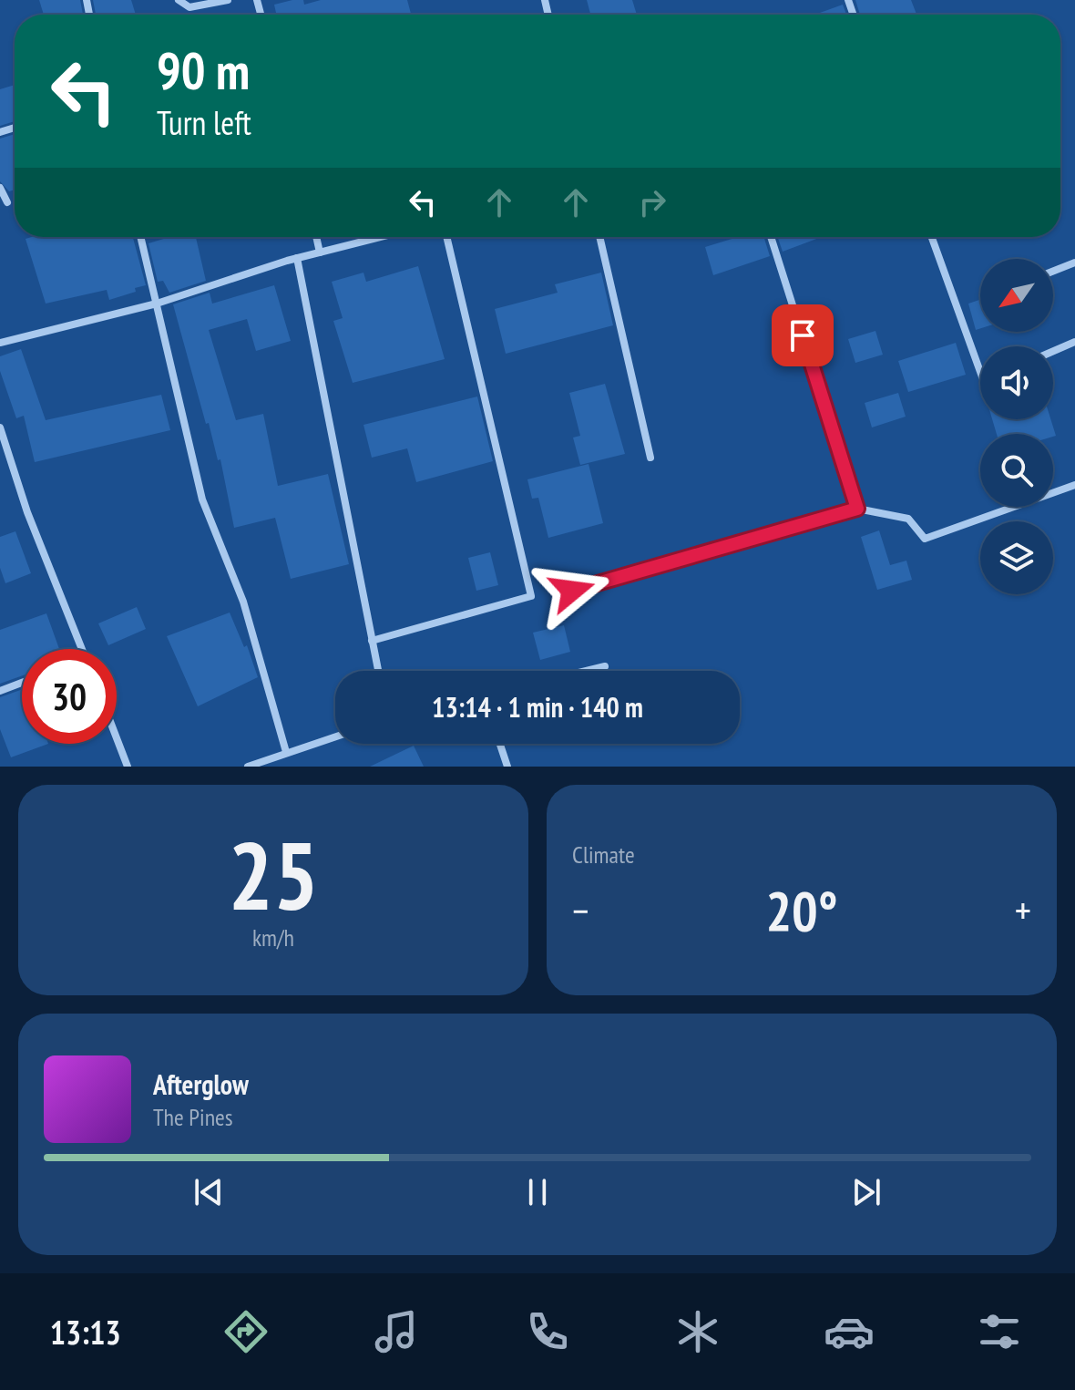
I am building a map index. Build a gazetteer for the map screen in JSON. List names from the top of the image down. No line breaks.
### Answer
{"north":"bottom left","page":{"turn":["90 m","Turn left"],"limit":"30","trip":"13:14 · 1 min · 140 m","tile":[["25","km/h"],"Climate"],"heat":["−","20°","+"],"song":["Afterglow","The Pines"],"tabs":"13:13"}}
